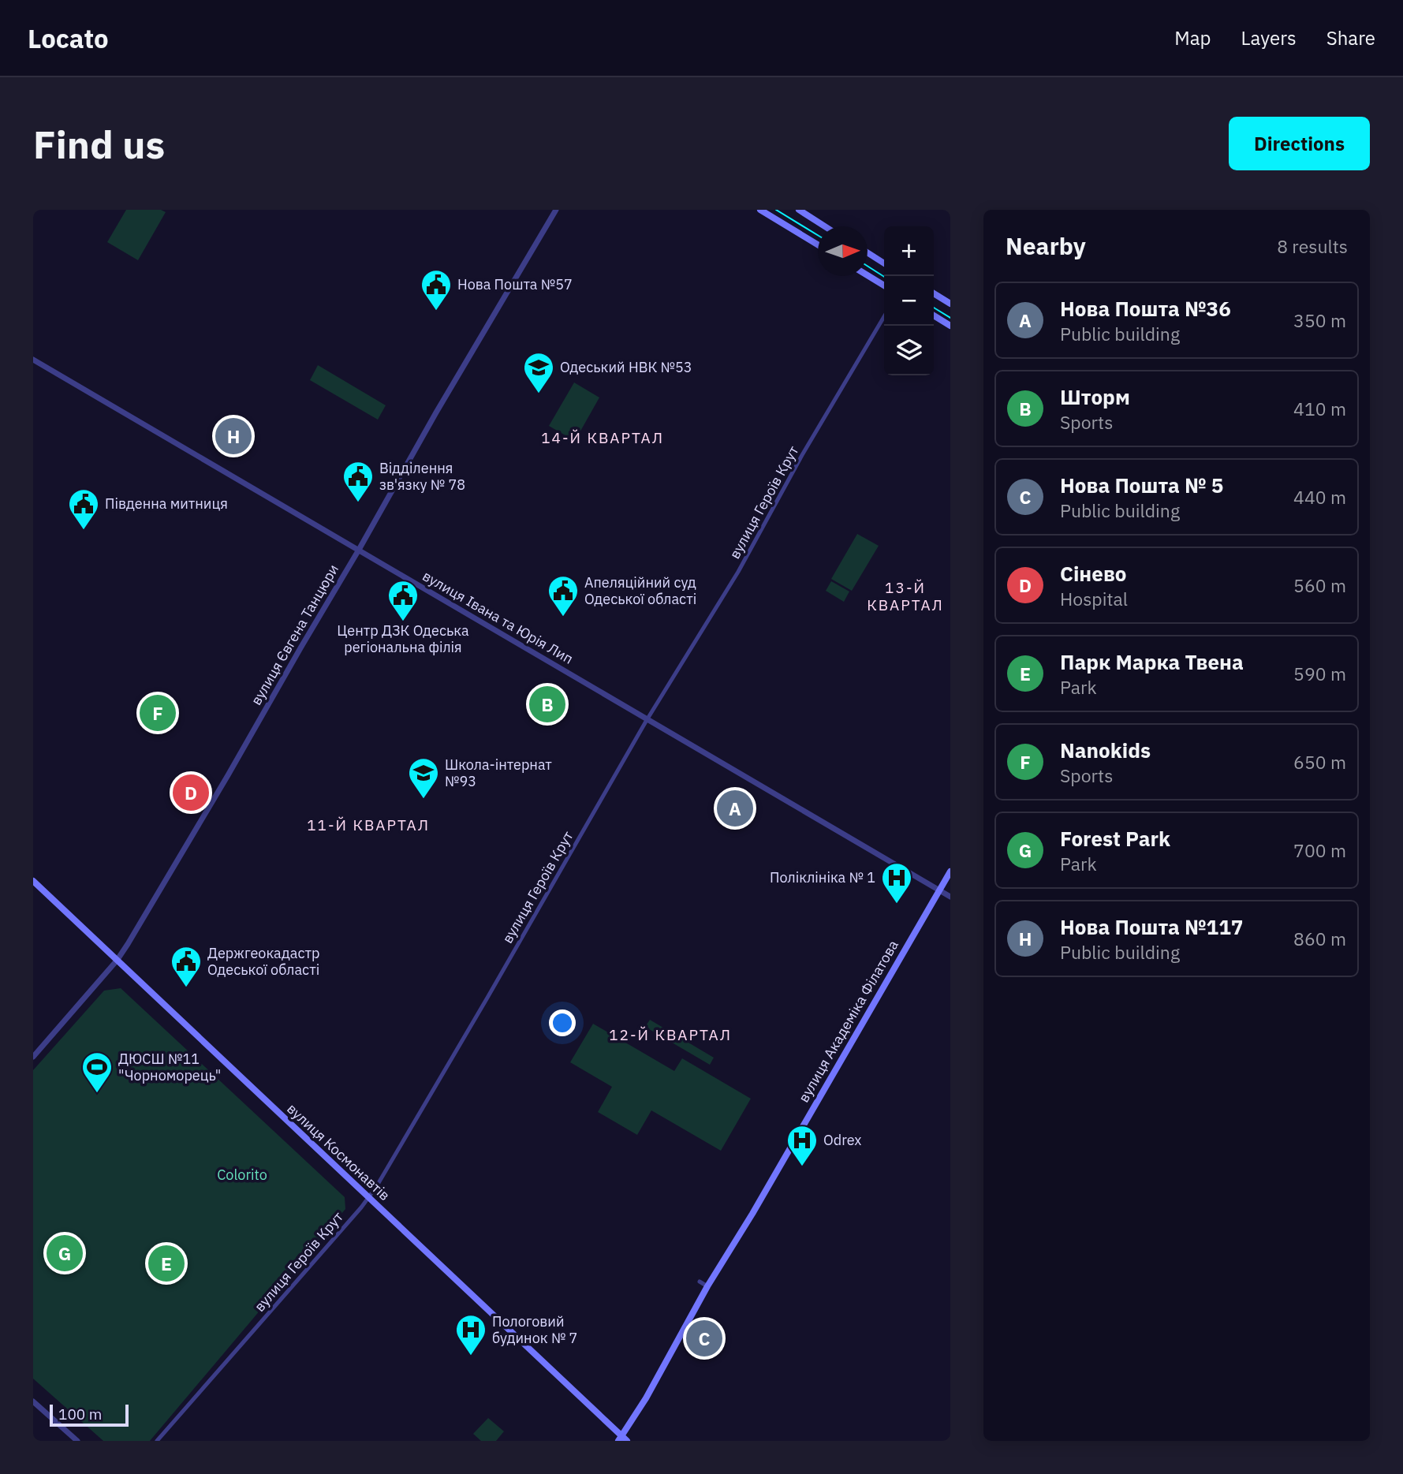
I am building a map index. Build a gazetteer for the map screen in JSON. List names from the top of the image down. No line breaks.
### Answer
{"streets":{"main road":["вулиця Академіка Філатова","вулиця Космонавтів"],"street":["вулиця Героїв Крут","вулиця Івана та Юрія Лип","вулиця Євгена Танцюри"]},"crossings":[["вулиця Героїв Крут","вулиця Івана та Юрія Лип"],["вулиця Героїв Крут","вулиця Космонавтів"],["вулиця Івана та Юрія Лип","вулиця Євгена Танцюри"],["вулиця Івана та Юрія Лип","вулиця Академіка Філатова"],["вулиця Євгена Танцюри","вулиця Космонавтів"],["вулиця Академіка Філатова","вулиця Космонавтів"]],"districts":["14-Й КВАРТАЛ","13-Й КВАРТАЛ","11-Й КВАРТАЛ","12-Й КВАРТАЛ"],"parks":["Colorito"],"places":{"public building":["Нова Пошта №57","Відділення зв'язку № 78","Південна митниця","Апеляційний суд Одеської області","Центр ДЗК Одеська регіональна філія","Держгеокадастр Одеської області"],"school or university":["Одеський НВК №53","Школа-інтернат №93"],"hospital":["Поліклініка № 1","Odrex","Пологовий будинок № 7"],"sports":["ДЮСШ №11 \"Чорноморець\""]},"scale_bar":"100 m","north":"right","page":{"header":"Locato","nav":["Map","Layers","Share"],"buttons":"Directions","title":"Find us","heading":["Nearby","8 results"],"map_buttons":["+","−"],"list":[{"mark":"A","name":"Нова Пошта №36","note":"Public building","value":"350 m"},{"mark":"B","name":"Шторм","note":"Sports","value":"410 m"},{"mark":"C","name":"Нова Пошта № 5","note":"Public building","value":"440 m"},{"mark":"D","name":"Сінево","note":"Hospital","value":"560 m"},{"mark":"E","name":"Парк Марка Твена","note":"Park","value":"590 m"},{"mark":"F","name":"Nanokids","note":"Sports","value":"650 m"},{"mark":"G","name":"Forest Park","note":"Park","value":"700 m"},{"mark":"H","name":"Нова Пошта №117","note":"Public building","value":"860 m"}],"pins":["H","B","F","D","A","G","E","C"],"scale":"100 m"}}
